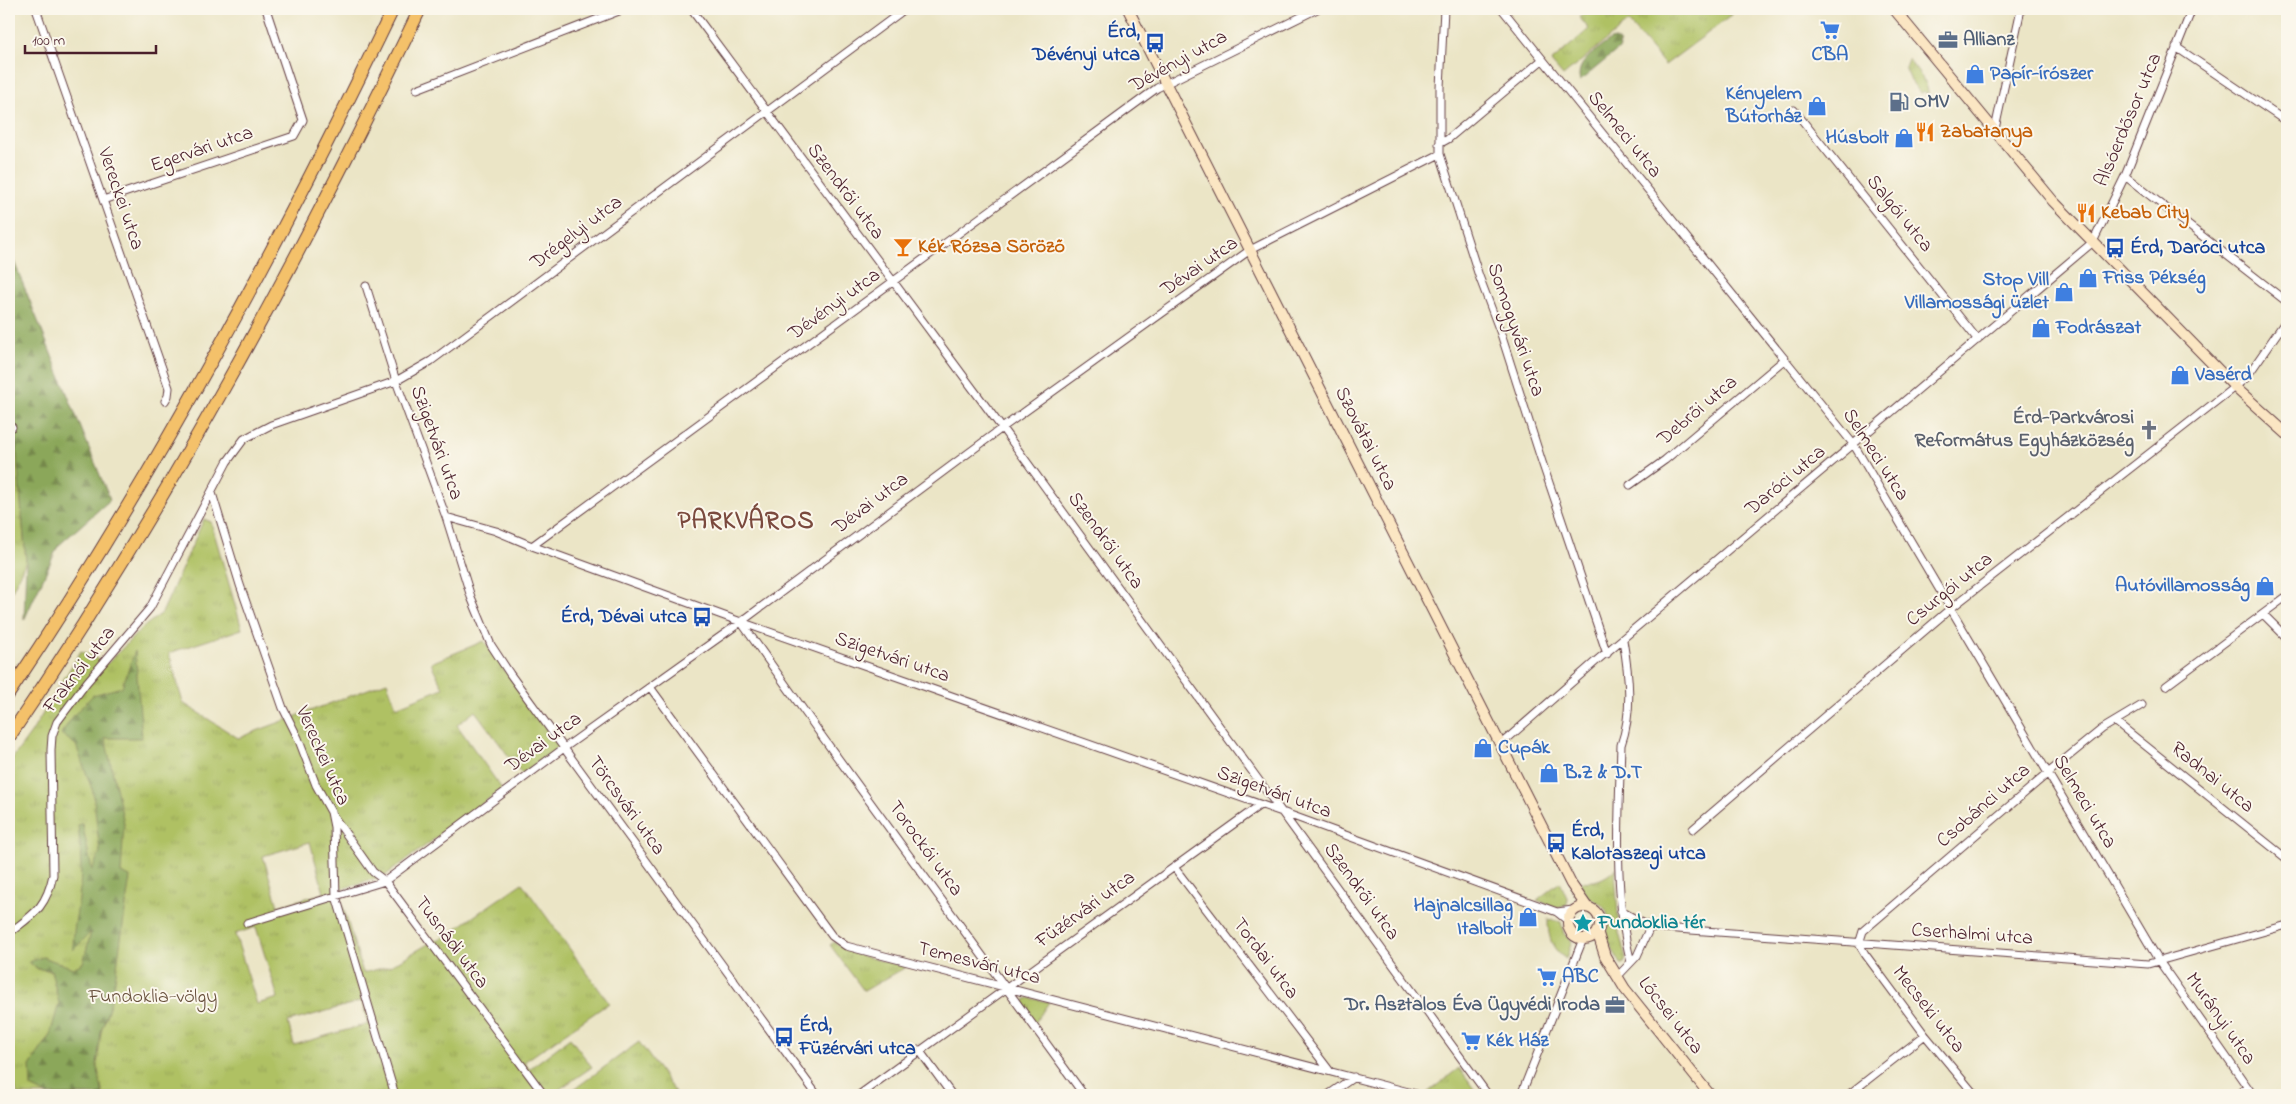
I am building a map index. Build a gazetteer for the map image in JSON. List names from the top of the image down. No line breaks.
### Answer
{"streets":{"street":["Dévényi utca","Alsóerdősor utca","Selmeci utca","Egervári utca","Szendrői utca","Vereckei utca","Salgói utca","Drégelyi utca","Dévai utca","Somogyvári utca","Debrői utca","Szovátai utca","Szigetvári utca","Daróci utca","Csurgói utca","Fraknói utca","Radnai utca","Törcsvári utca","Csobánci utca","Torockói utca","Füzérvári utca","Cserhalmi utca","Tusnádi utca","Tordai utca","Temesvári utca","Mecseki utca","Lőcsei utca","Murányi utca"]},"crossings":[["Dévényi utca","Szendrői utca"],["Dévényi utca","Szovátai utca"],["Dévényi utca","Szigetvári utca"],["Alsóerdősor utca","Daróci utca"],["Selmeci utca","Debrői utca"],["Selmeci utca","Daróci utca"],["Selmeci utca","Csurgói utca"],["Selmeci utca","Csobánci utca"],["Selmeci utca","Cserhalmi utca"],["Selmeci utca","Murányi utca"],["Egervári utca","Vereckei utca"],["Szendrői utca","Drégelyi utca"],["Szendrői utca","Dévai utca"],["Szendrői utca","Szigetvári utca"],["Vereckei utca","Dévai utca"],["Vereckei utca","Fraknói utca"],["Vereckei utca","Tusnádi utca"],["Salgói utca","Daróci utca"],["Drégelyi utca","Szigetvári utca"],["Drégelyi utca","Fraknói utca"],["Dévai utca","Somogyvári utca"],["Dévai utca","Szovátai utca"],["Dévai utca","Szigetvári utca"],["Dévai utca","Törcsvári utca"],["Dévai utca","Torockói utca"],["Dévai utca","Tusnádi utca"],["Dévai utca","Temesvári utca"],["Somogyvári utca","Daróci utca"],["Szovátai utca","Daróci utca"],["Szigetvári utca","Törcsvári utca"],["Szigetvári utca","Torockói utca"],["Szigetvári utca","Füzérvári utca"],["Szigetvári utca","Lőcsei utca"],["Radnai utca","Csobánci utca"],["Csobánci utca","Cserhalmi utca"],["Csobánci utca","Mecseki utca"],["Torockói utca","Füzérvári utca"],["Torockói utca","Temesvári utca"],["Füzérvári utca","Tordai utca"],["Füzérvári utca","Temesvári utca"],["Cserhalmi utca","Mecseki utca"],["Cserhalmi utca","Murányi utca"],["Tordai utca","Temesvári utca"]],"districts":["PARKVÁROS"],"parks":["Fundoklia-völgy"],"places":{"supermarket":["CBA","ABC","Kék Ház"],"office":["Allianz","Dr. Asztalos Éva Ügyvédi Iroda"],"bus stop":["Érd, Dévényi utca","Érd, Daróci utca","Érd, Dévai utca","Érd, Kalotaszegi utca","Érd, Füzérvári utca"],"shop":["Papír-írószer","Kényelem Bútorház","Húsbolt","Friss Pékség","Stop Vill Villamossági üzlet","Fodrászat","Vasérd","Autóvillamosság","Cupák","B.Z & D.T","Hajnalcsillag Italbolt"],"fuel station":["OMV"],"restaurant":["Zabatanya","Kebab City"],"bar":["Kék Rózsa Söröző"],"church":["Érd-Parkvárosi Református Egyházközség"],"place":["Fundoklia tér"]},"scale_bar":"100 m"}
